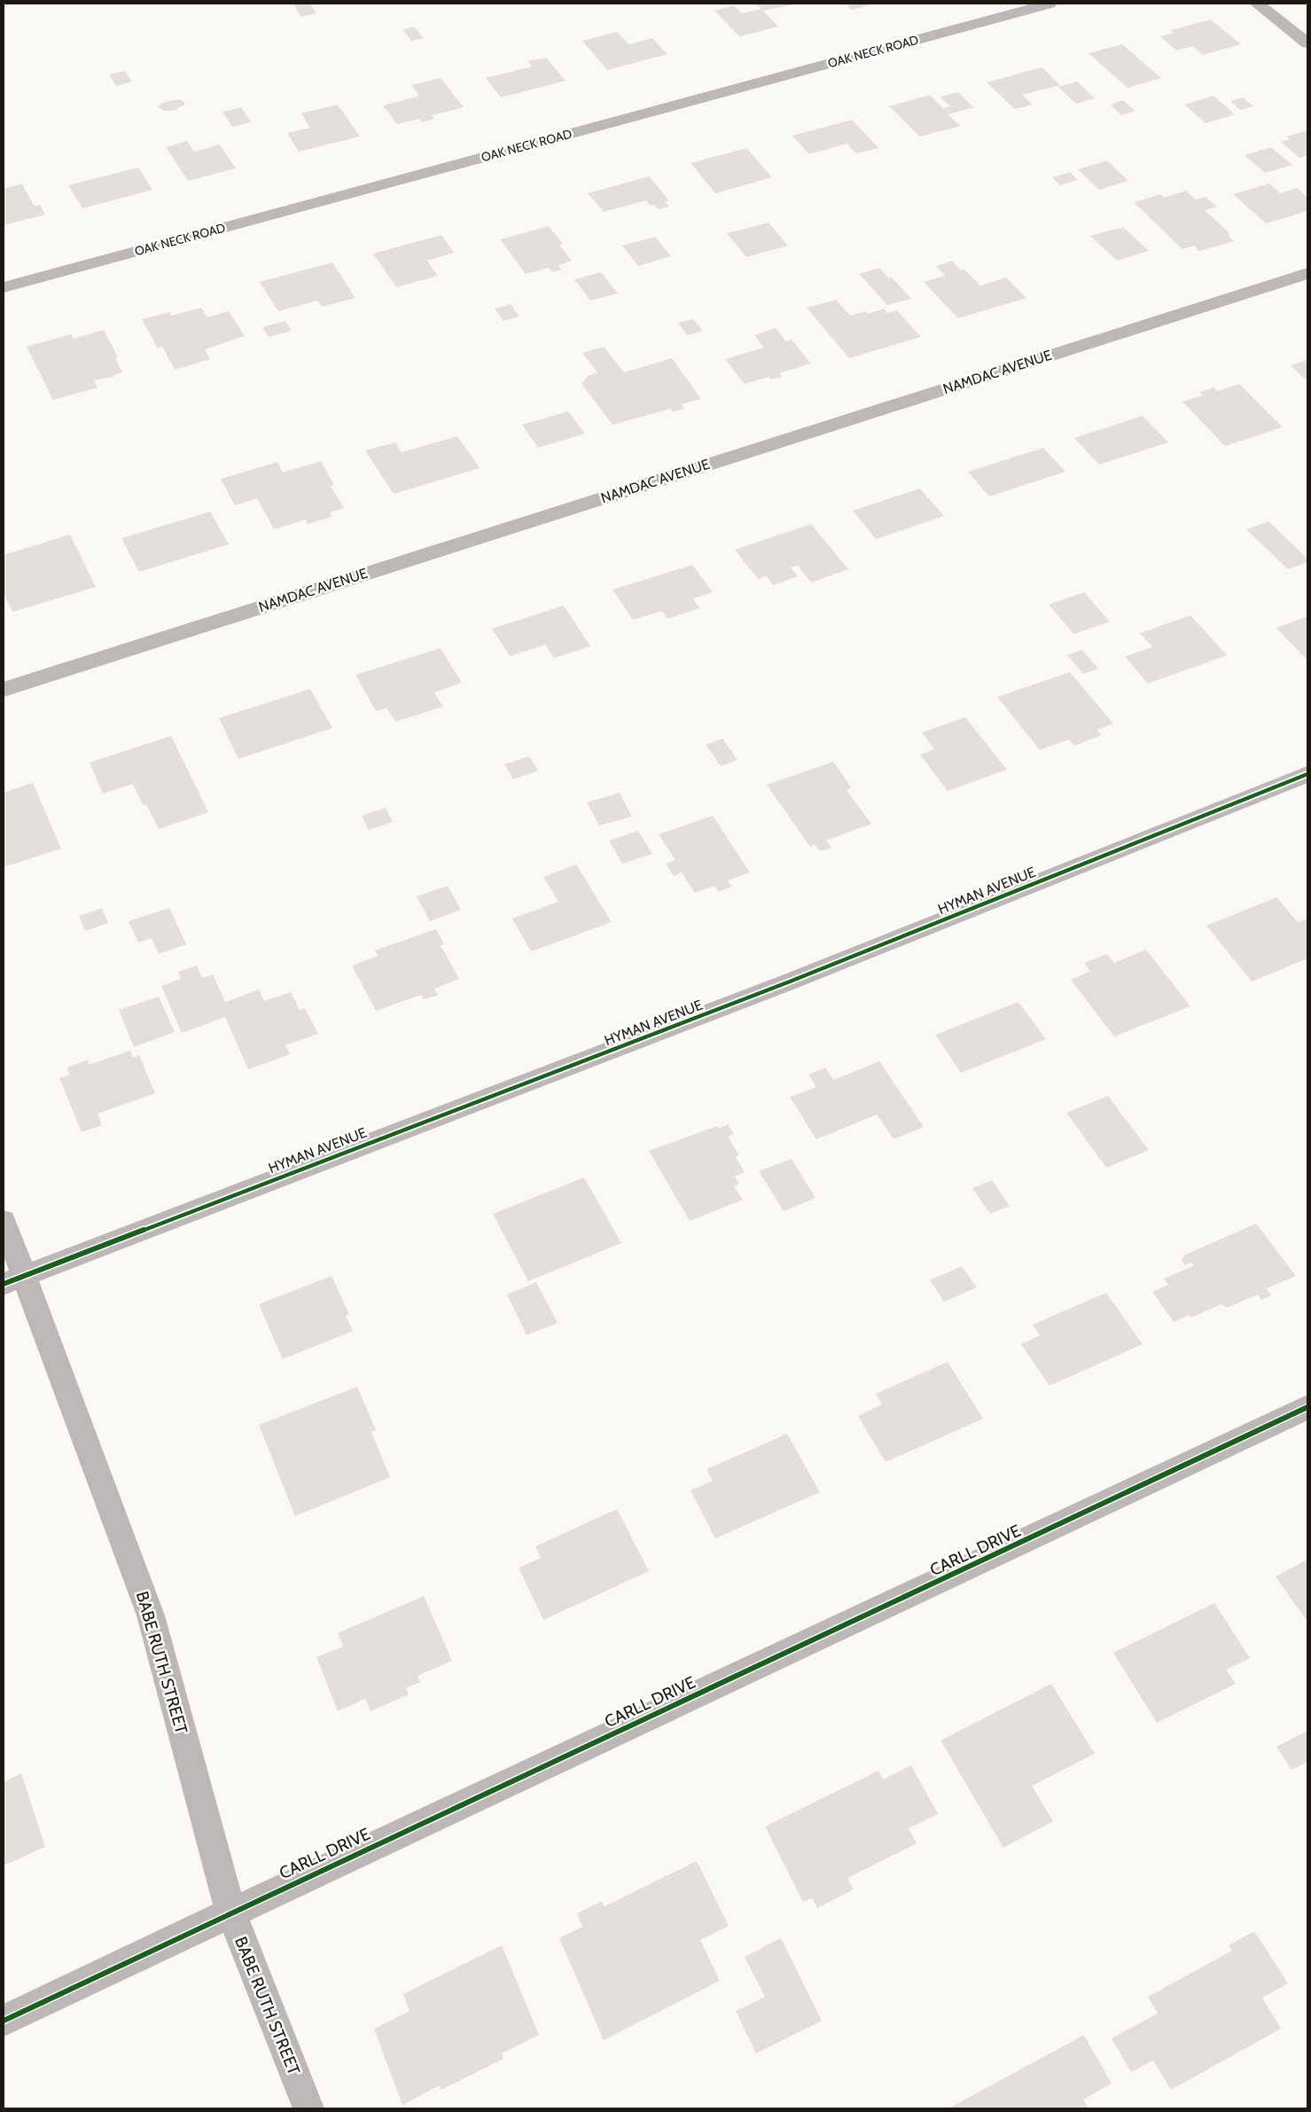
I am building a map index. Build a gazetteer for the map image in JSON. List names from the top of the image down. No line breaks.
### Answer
{"streets":{"street":["OAK NECK ROAD","NAMDAC AVENUE","HYMAN AVENUE","CARLL DRIVE","BABE RUTH STREET"]},"crossings":[["HYMAN AVENUE","BABE RUTH STREET"],["CARLL DRIVE","BABE RUTH STREET"]]}
